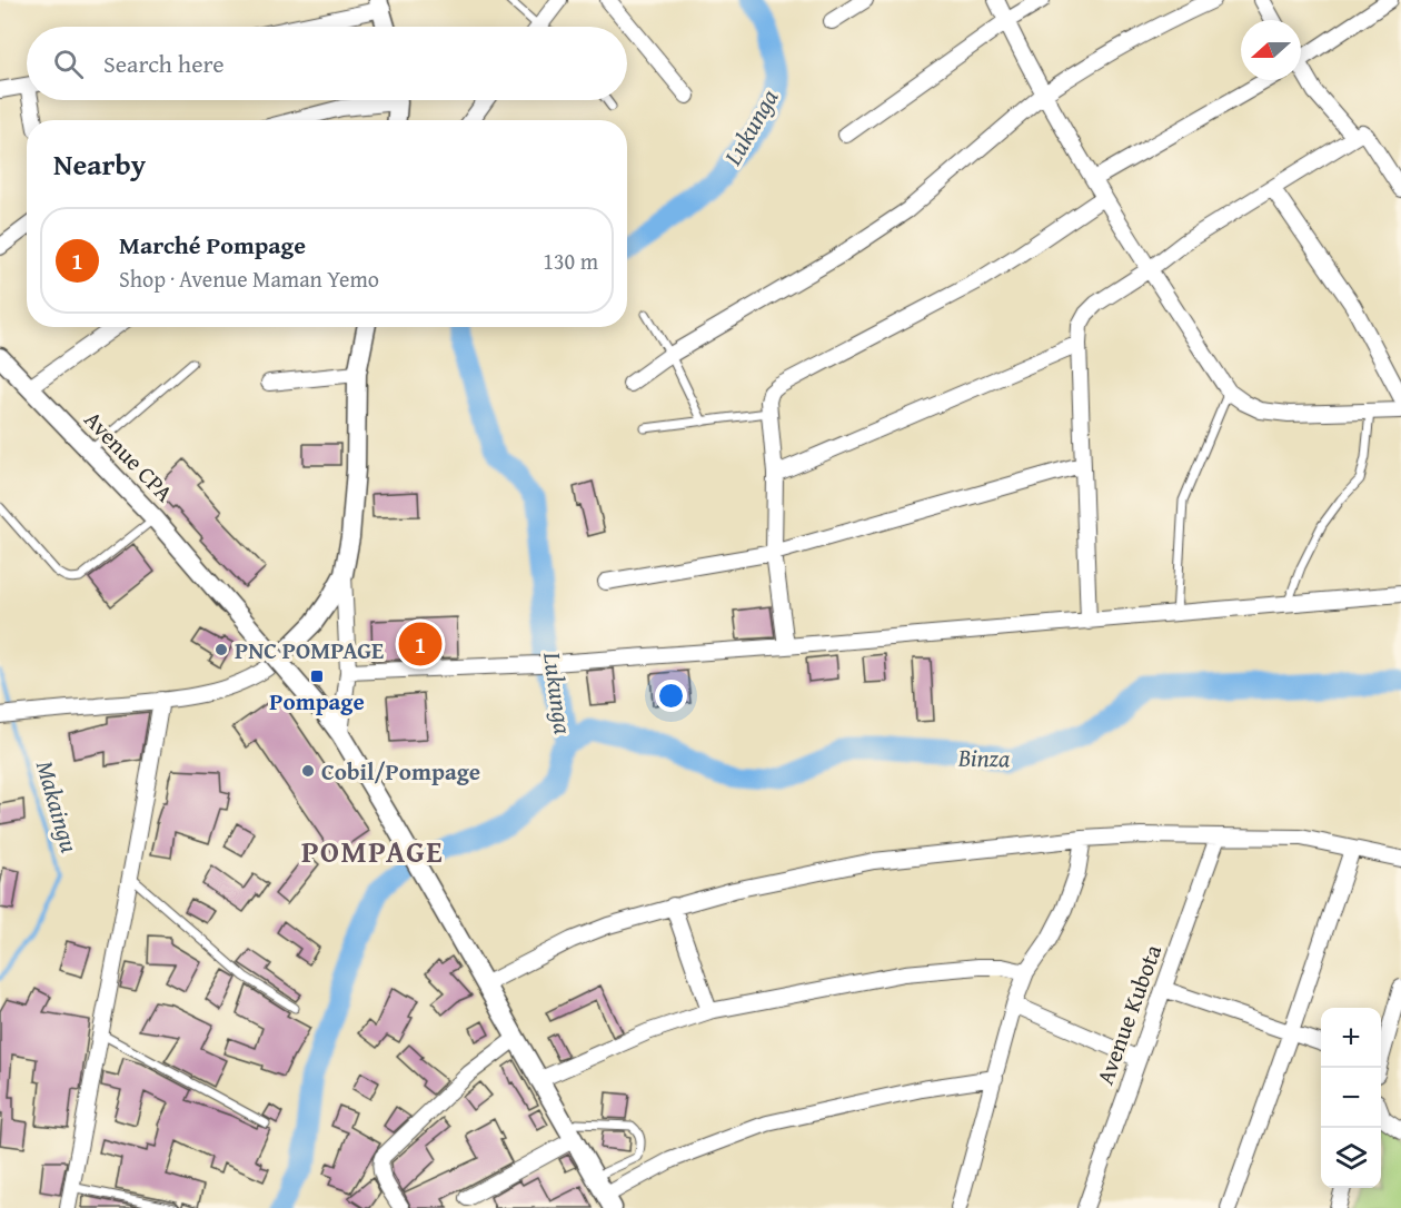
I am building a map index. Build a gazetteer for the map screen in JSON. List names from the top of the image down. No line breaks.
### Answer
{"streets":{"street":["Avenue CPA","Avenue Kubota"]},"districts":["POMPAGE"],"water":["Lukunga","Binza","Makaingu"],"places":{"other":["PNC POMPAGE","Cobil/Pompage"],"transit":["Pompage"]},"north":"left","page":{"search":"Search here","heading":"Nearby","list":[{"mark":"1","name":"Marché Pompage","note":"Shop · Avenue Maman Yemo","value":"130 m"}],"pins":"1","map_buttons":["+","−"]}}
